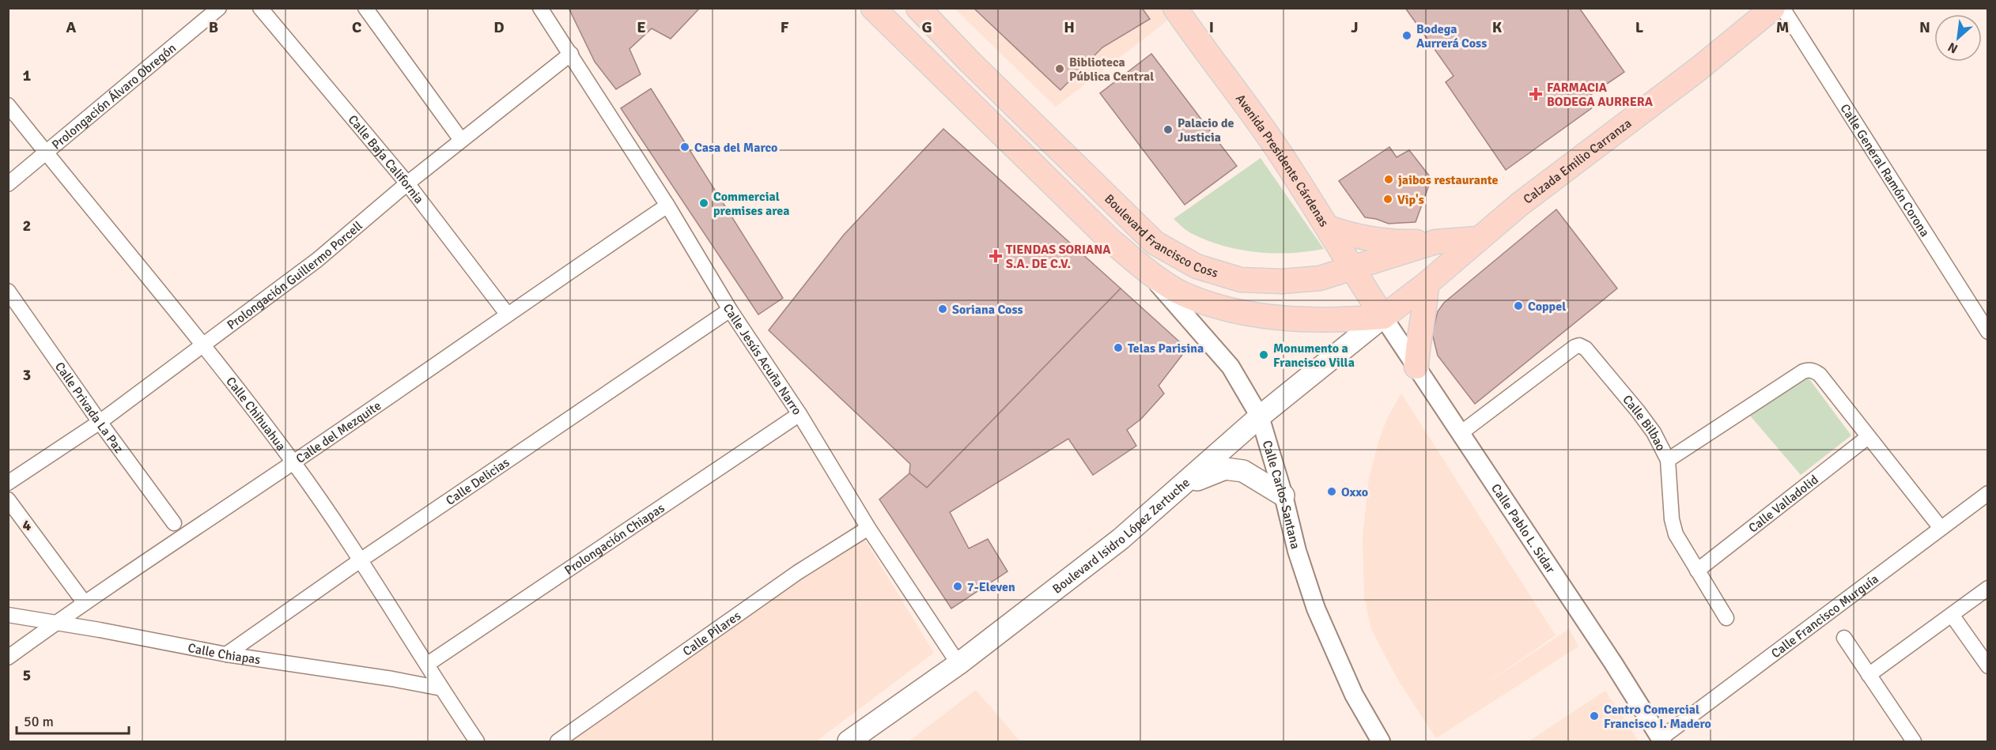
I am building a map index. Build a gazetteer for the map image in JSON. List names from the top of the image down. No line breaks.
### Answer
{"streets":{"main road":["Avenida Presidente Cárdenas","Calzada Emilio Carranza","Boulevard Francisco Coss","Boulevard Isidro López Zertuche"],"street":["Prolongación Álvaro Obregón","Calle Baja California","Calle General Ramón Corona","Prolongación Guillermo Porcell","Calle Jesús Acuña Narro","Calle Privada La Paz","Calle Chihuahua","Calle Bilbao","Calle del Mezquite","Calle Delicias","Calle Carlos Santana","Calle Valladolid","Calle Pablo L. Sidar","Prolongación Chiapas","Calle Francisco Murguía","Calle Pilares","Calle Chiapas"]},"crossings":[["Prolongación Álvaro Obregón","Calle Chihuahua"],["Calle Baja California","Prolongación Guillermo Porcell"],["Calle Baja California","Calle del Mezquite"],["Avenida Presidente Cárdenas","Calzada Emilio Carranza"],["Avenida Presidente Cárdenas","Boulevard Francisco Coss"],["Avenida Presidente Cárdenas","Calle Pablo L. Sidar"],["Avenida Presidente Cárdenas","Boulevard Isidro López Zertuche"],["Calzada Emilio Carranza","Boulevard Francisco Coss"],["Calzada Emilio Carranza","Calle Pablo L. Sidar"],["Calzada Emilio Carranza","Boulevard Isidro López Zertuche"],["Prolongación Guillermo Porcell","Calle Jesús Acuña Narro"],["Prolongación Guillermo Porcell","Calle Privada La Paz"],["Prolongación Guillermo Porcell","Calle Chihuahua"],["Calle Jesús Acuña Narro","Calle del Mezquite"],["Calle Jesús Acuña Narro","Calle Delicias"],["Calle Jesús Acuña Narro","Boulevard Isidro López Zertuche"],["Calle Jesús Acuña Narro","Prolongación Chiapas"],["Calle Jesús Acuña Narro","Calle Pilares"],["Calle Chihuahua","Calle del Mezquite"],["Calle Chihuahua","Calle Delicias"],["Calle Chihuahua","Prolongación Chiapas"],["Calle Chihuahua","Calle Chiapas"],["Calle Bilbao","Calle Valladolid"],["Calle Bilbao","Calle Pablo L. Sidar"],["Calle del Mezquite","Calle Chiapas"],["Calle Delicias","Calle Chiapas"],["Calle Carlos Santana","Boulevard Isidro López Zertuche"],["Calle Pablo L. Sidar","Boulevard Isidro López Zertuche"],["Calle Pablo L. Sidar","Calle Francisco Murguía"]],"places":{"other":["Bodega Aurrerá Coss","Biblioteca Pública Central","Palacio de Justicia","Casa del Marco","jaibos restaurante","Vip's","Commercial premises area","Coppel","Soriana Coss","Telas Parisina","Monumento a Francisco Villa","Oxxo","7-Eleven","Centro Comercial Francisco I. Madero"],"health":["FARMACIA BODEGA AURRERA","TIENDAS SORIANA S.A. DE C.V."]},"scale_bar":"50 m","north":"bottom left","grid":{"columns":["A","B","C","D","E","F","G","H","I","J","K","L","M","N"],"rows":["1","2","3","4","5"]}}
